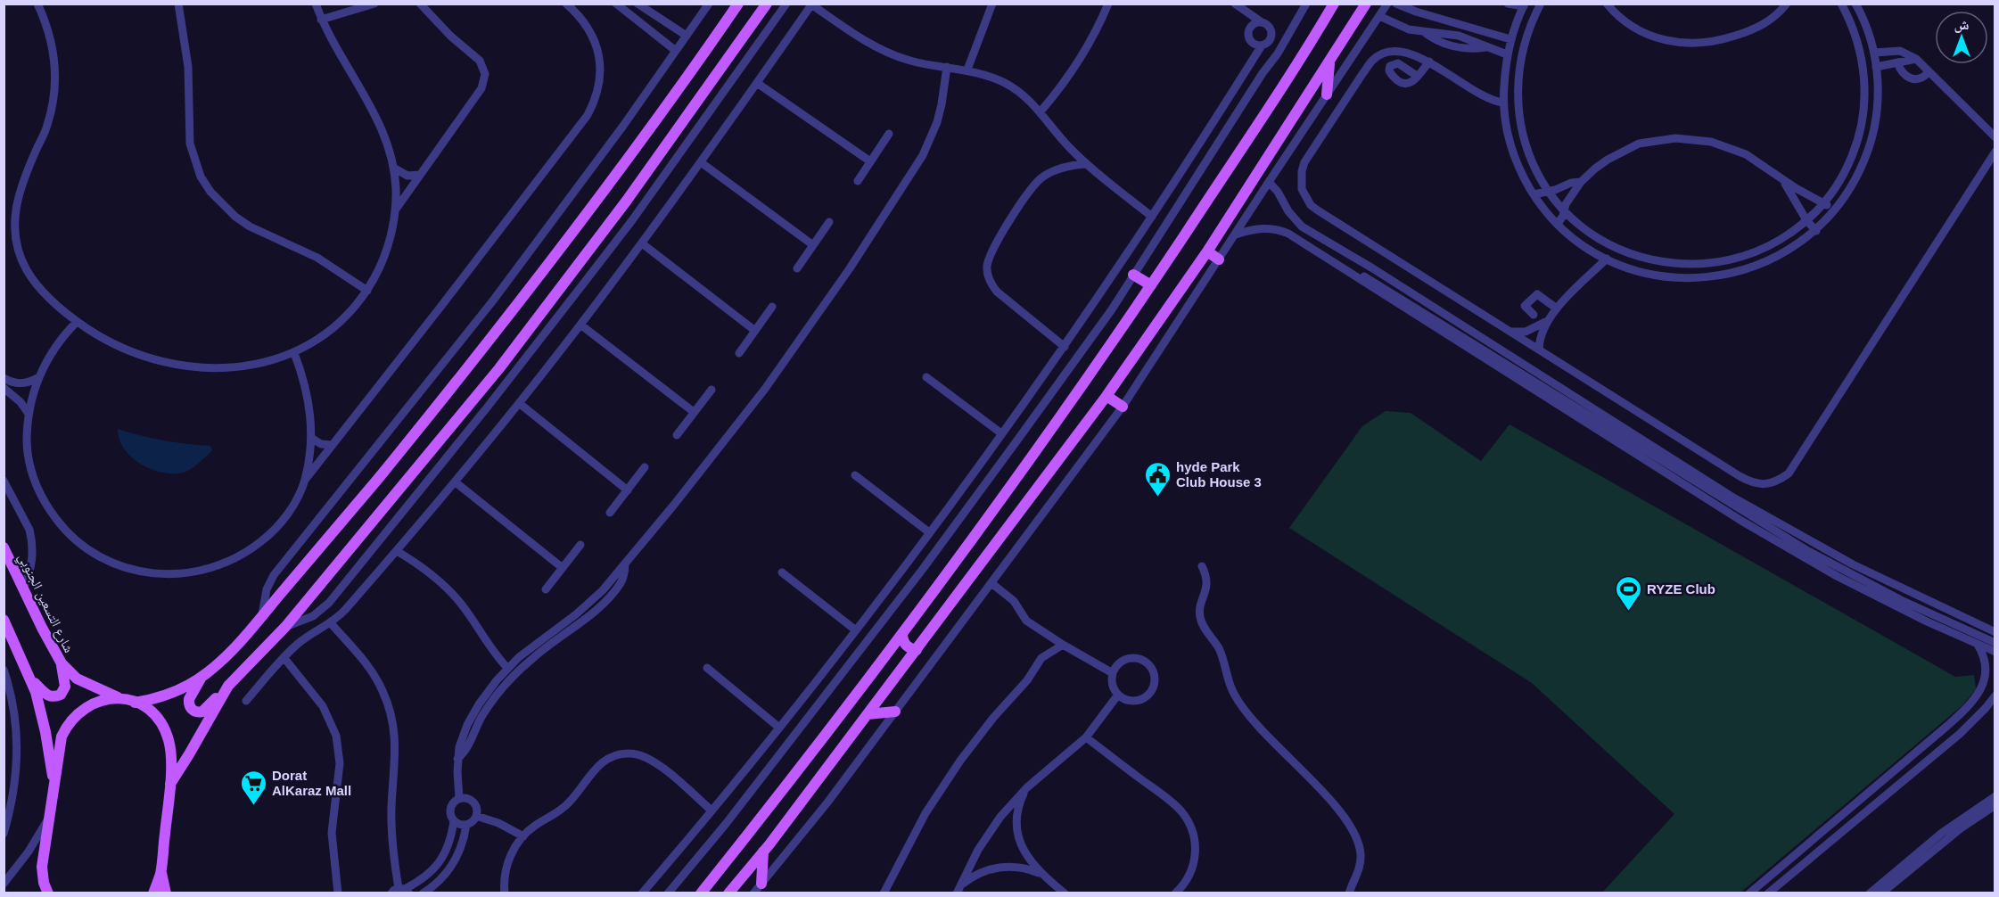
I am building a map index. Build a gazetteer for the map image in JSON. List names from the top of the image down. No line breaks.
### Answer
{"streets":{"main road":["شارع التسعين الجنوبي"]},"places":{"public building":["hyde Park Club House 3"],"sports":["RYZE Club"],"supermarket":["Dorat AlKaraz Mall"]},"north":"top"}
